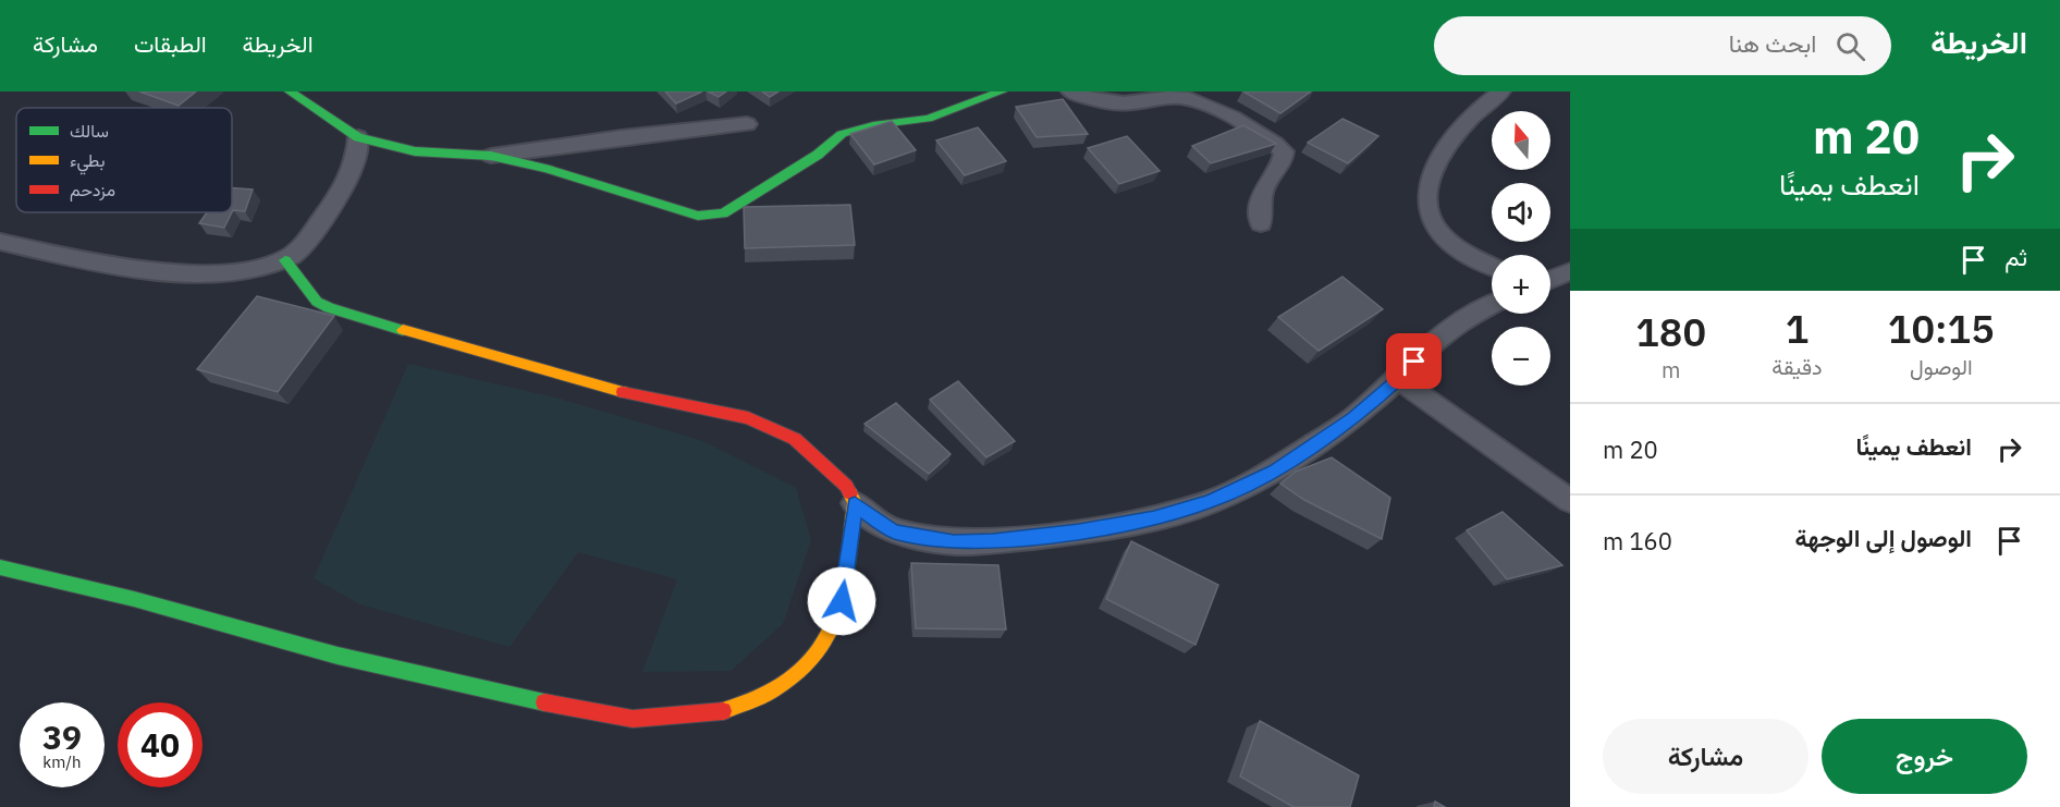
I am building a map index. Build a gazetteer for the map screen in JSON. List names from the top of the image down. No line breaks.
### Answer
{"legend":["سالك","بطيء","مزدحم"],"north":"top","page":{"header":"الخريطة","search":"ابحث هنا","nav":["الخريطة","الطبقات","مشاركة"],"turn":["20 m","انعطف يمينًا"],"map_buttons":["+","−"],"then":"ثم","eta":["10:15","الوصول","1","دقيقة","180","m"],"list":[{"name":"انعطف يمينًا","value":"20 m"},{"name":"الوصول إلى الوجهة","value":"160 m"}],"speed":"39 km/h","limit":"40","buttons":["خروج","مشاركة"]}}
